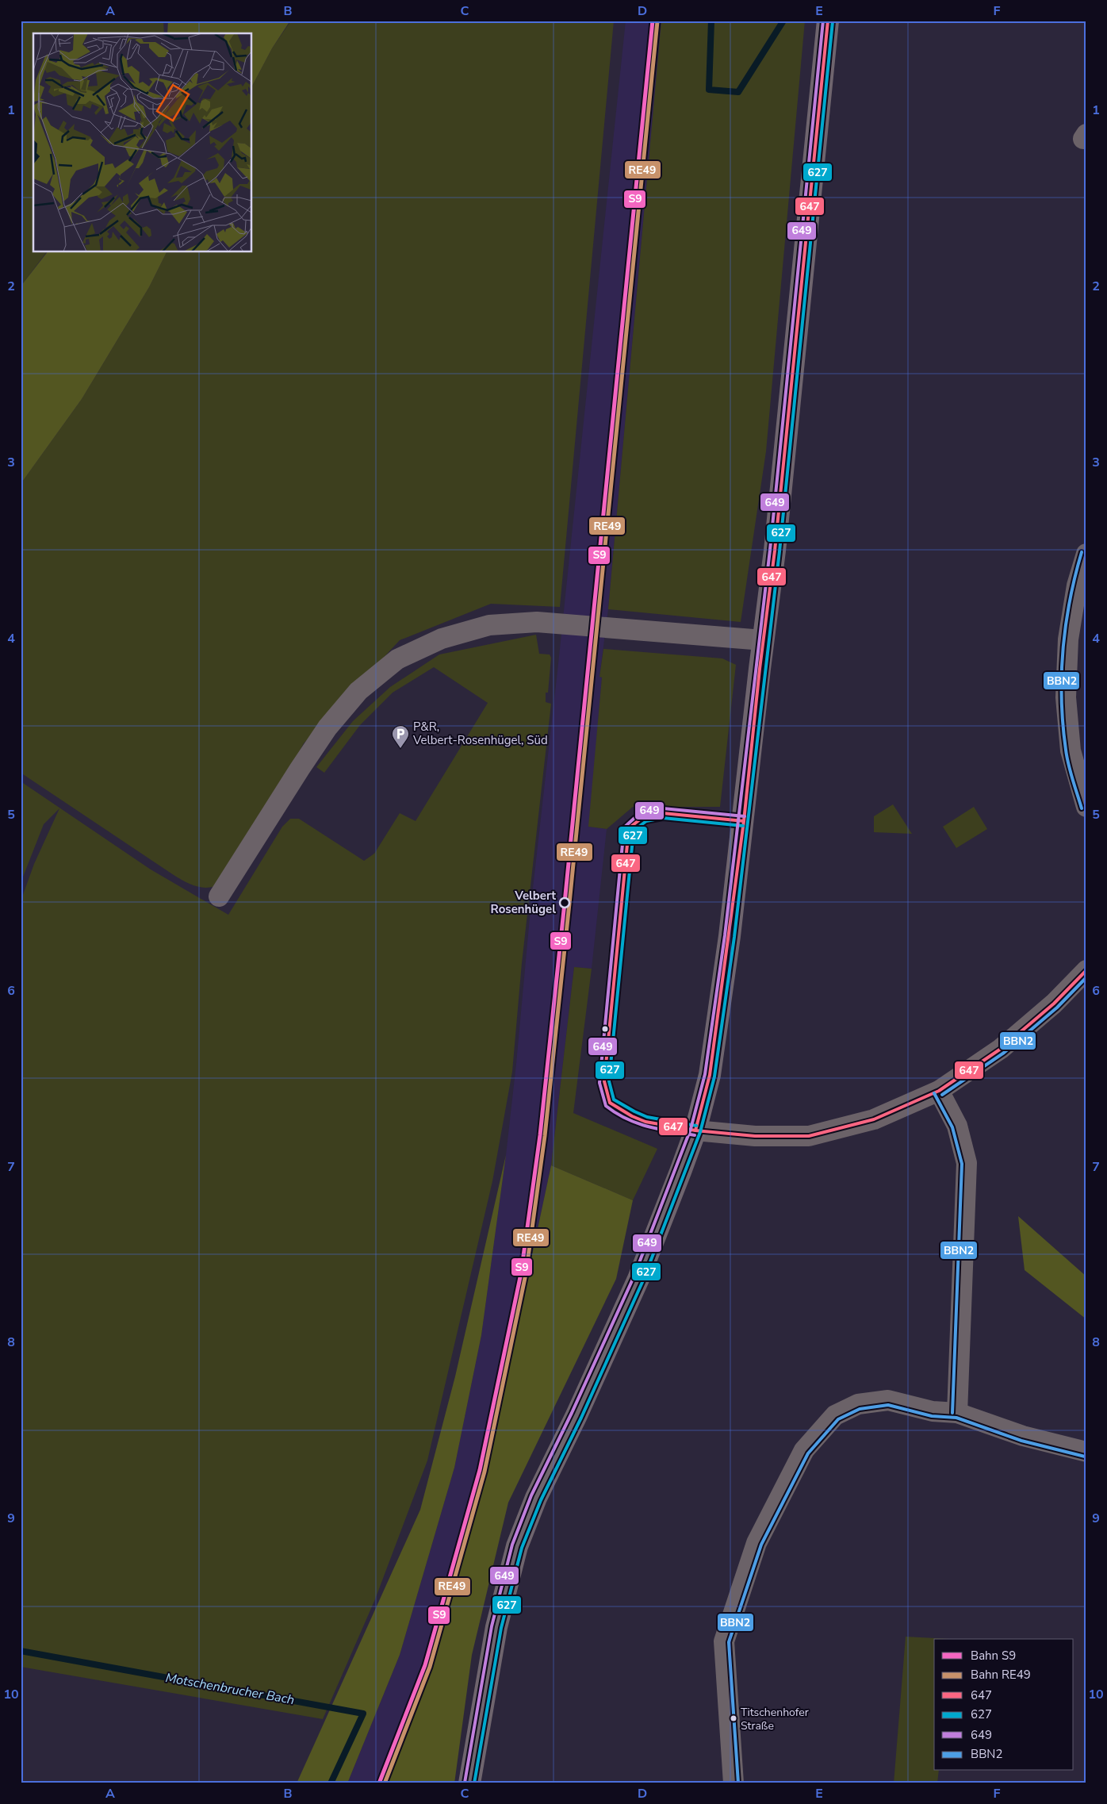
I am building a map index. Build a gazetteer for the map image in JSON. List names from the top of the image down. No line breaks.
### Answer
{"water":["Motschenbrucher Bach"],"places":{"parking":["P&R, Velbert-Rosenhügel, Süd"],"other":["Velbert Rosenhügel","Titschenhofer Straße"]},"lines":["rail line S9","transit line 647","transit line 649","rail line RE49","transit line 627","transit line BBN2"],"legend":["Bahn S9","Bahn RE49","647","627","649","BBN2"],"grid":{"columns":["A","B","C","D","E","F"],"rows":["1","2","3","4","5","6","7","8","9","10"]}}
